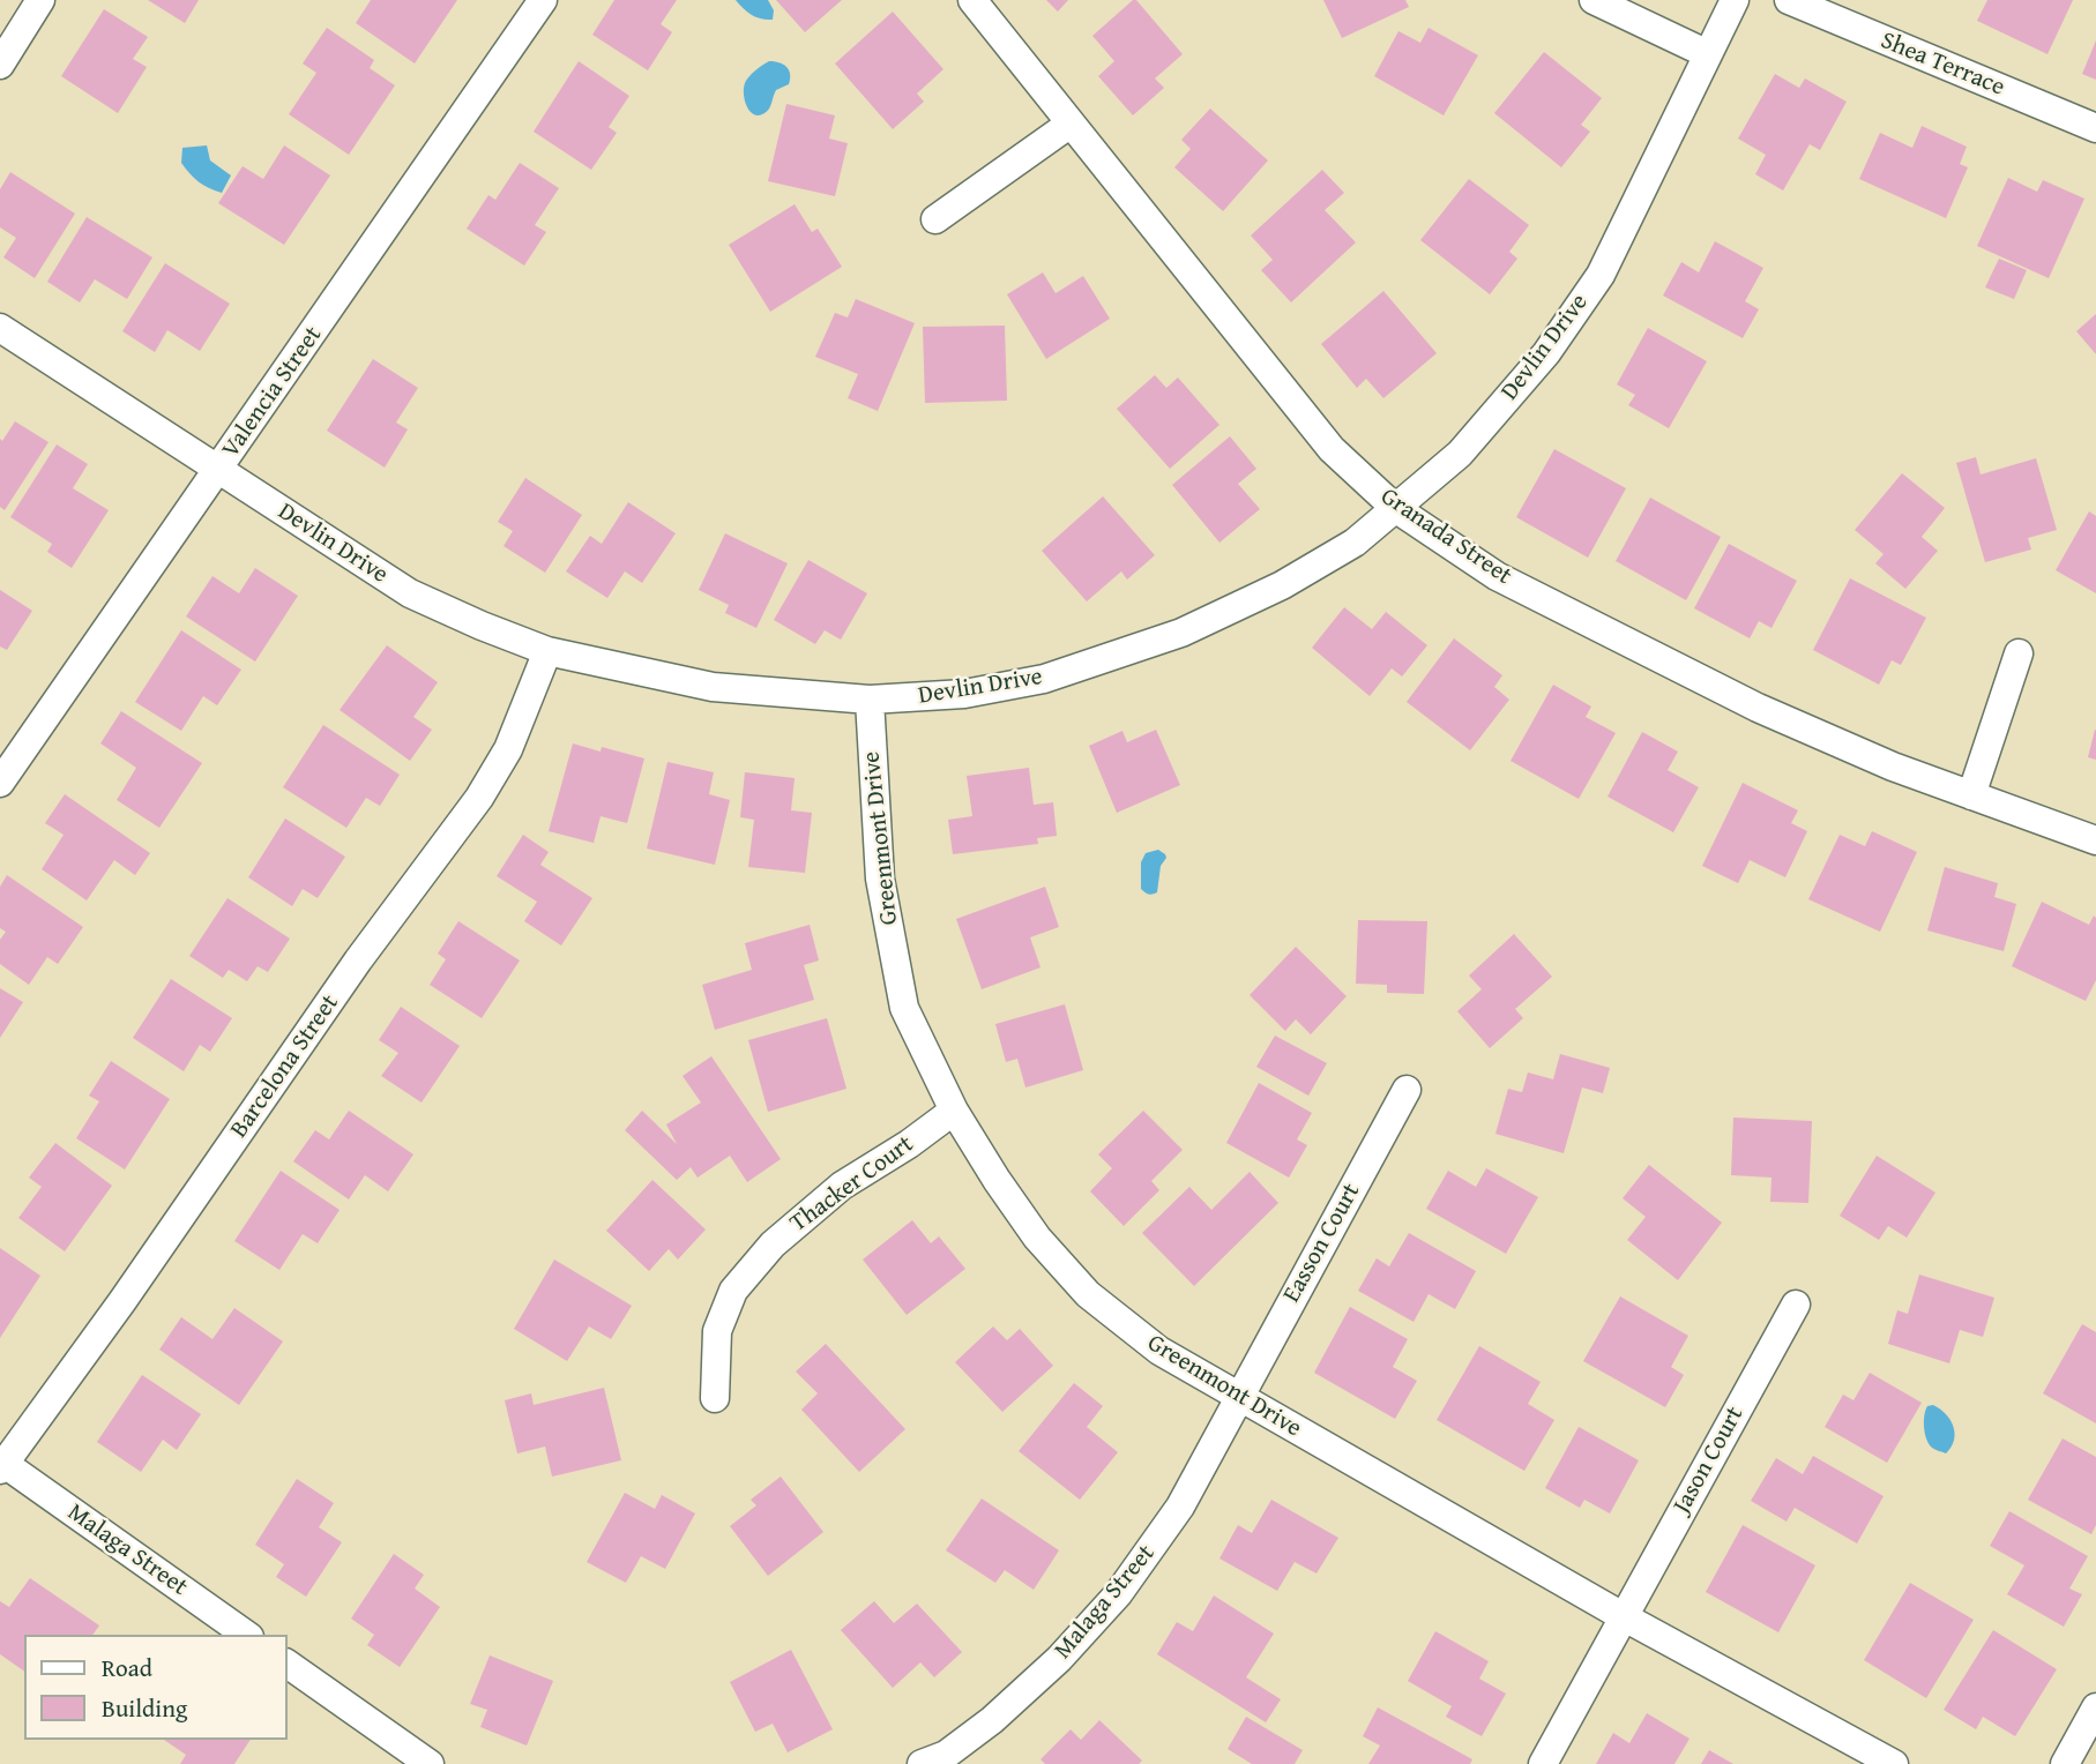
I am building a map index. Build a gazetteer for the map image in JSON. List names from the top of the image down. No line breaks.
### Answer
{"streets":{"street":["Shea Terrace","Devlin Drive","Valencia Street","Granada Street","Greenmont Drive","Barcelona Street","Thacker Court","Easson Court","Jason Court","Malaga Street"]},"crossings":[["Devlin Drive","Valencia Street"],["Devlin Drive","Granada Street"],["Devlin Drive","Greenmont Drive"],["Devlin Drive","Barcelona Street"],["Greenmont Drive","Thacker Court"],["Greenmont Drive","Easson Court"],["Greenmont Drive","Jason Court"],["Greenmont Drive","Malaga Street"],["Barcelona Street","Malaga Street"],["Easson Court","Malaga Street"]],"legend":["Road","Building"]}
